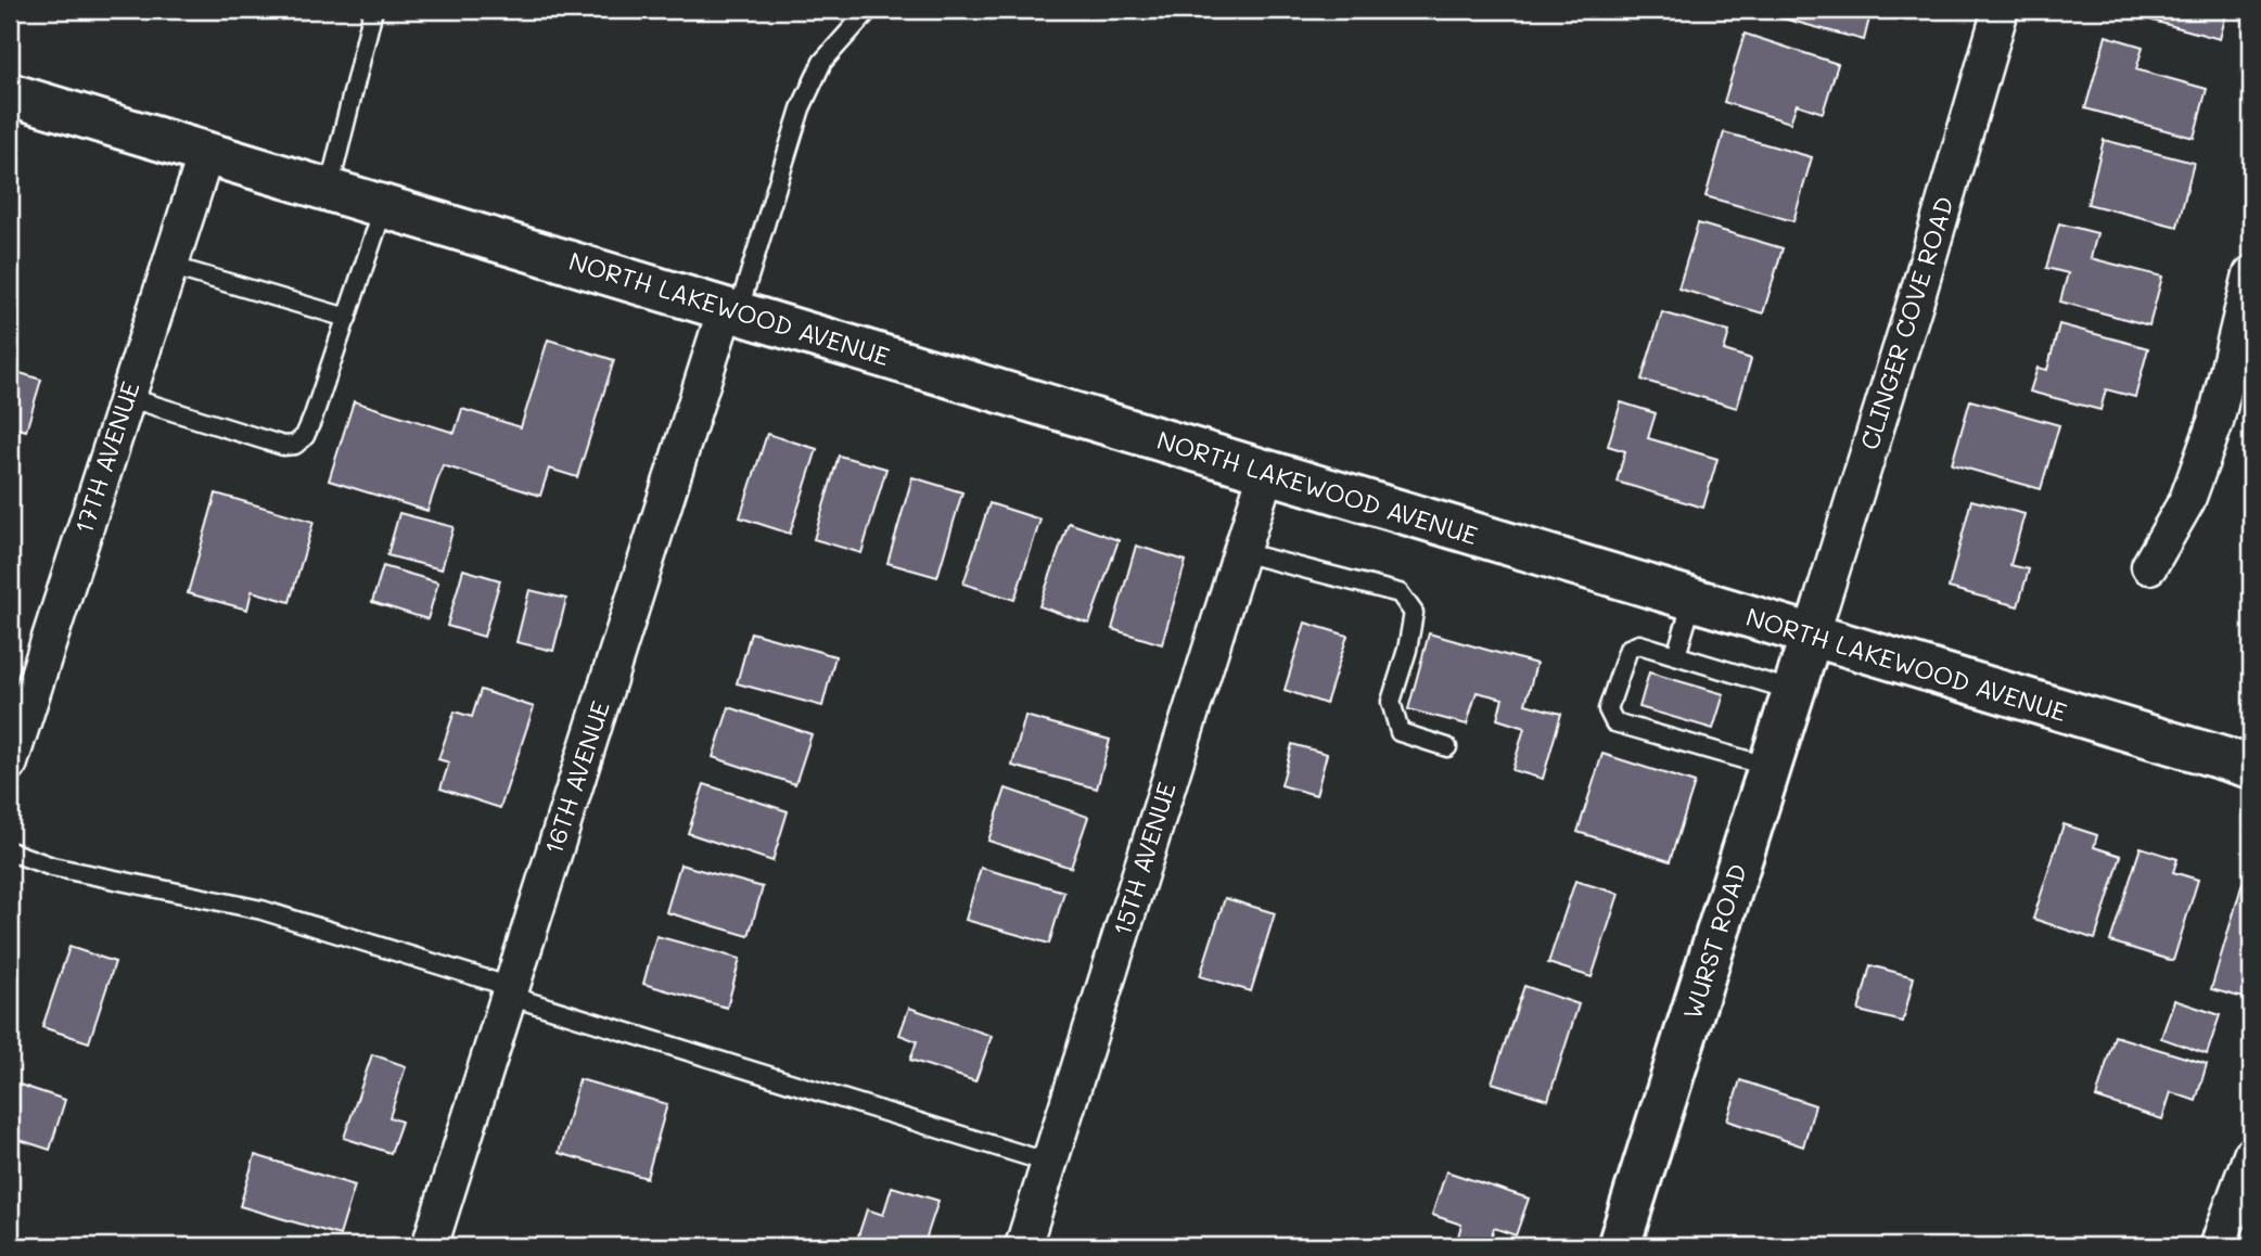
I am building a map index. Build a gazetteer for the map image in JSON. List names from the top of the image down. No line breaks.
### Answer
{"streets":{"street":["NORTH LAKEWOOD AVENUE","CLINGER COVE ROAD","17TH AVENUE","16TH AVENUE","15TH AVENUE","WURST ROAD"]},"crossings":[["NORTH LAKEWOOD AVENUE","CLINGER COVE ROAD"],["NORTH LAKEWOOD AVENUE","17TH AVENUE"],["NORTH LAKEWOOD AVENUE","16TH AVENUE"],["NORTH LAKEWOOD AVENUE","15TH AVENUE"],["NORTH LAKEWOOD AVENUE","WURST ROAD"],["CLINGER COVE ROAD","WURST ROAD"]]}
